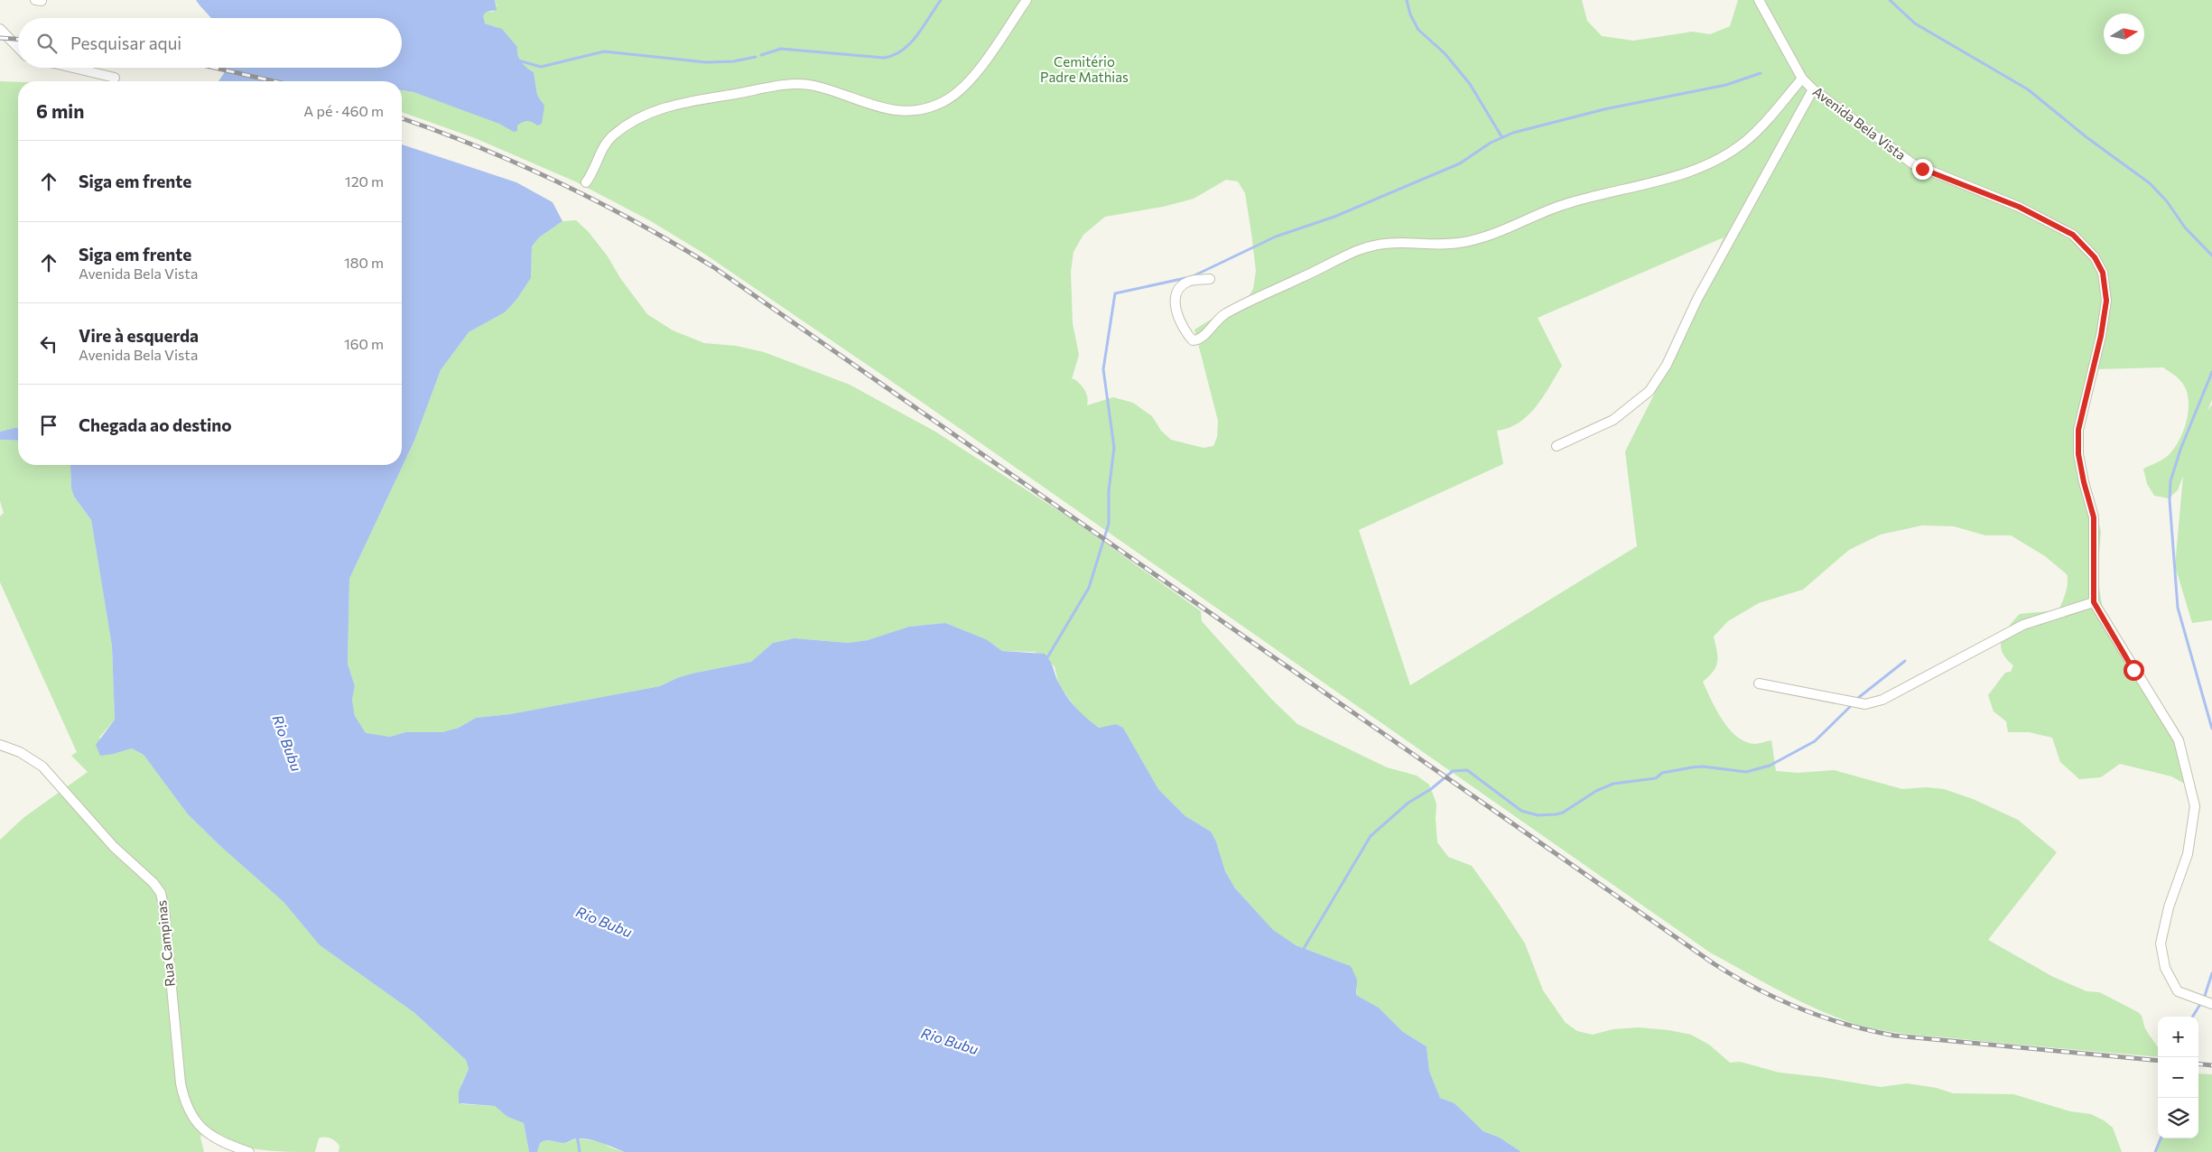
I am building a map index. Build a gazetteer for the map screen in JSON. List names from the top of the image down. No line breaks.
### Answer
{"streets":{"street":["Avenida Bela Vista","Rua Campinas"]},"water":["Rio Bubu"],"parks":["Cemitério Padre Mathias"],"north":"right","page":{"search":"Pesquisar aqui","heading":["6 min","A pé · 460 m"],"list":[["Siga em frente","120 m"],["Siga em frente","Avenida Bela Vista","180 m"],["Vire à esquerda","Avenida Bela Vista","160 m"],"Chegada ao destino"],"map_buttons":["+","−"]}}
